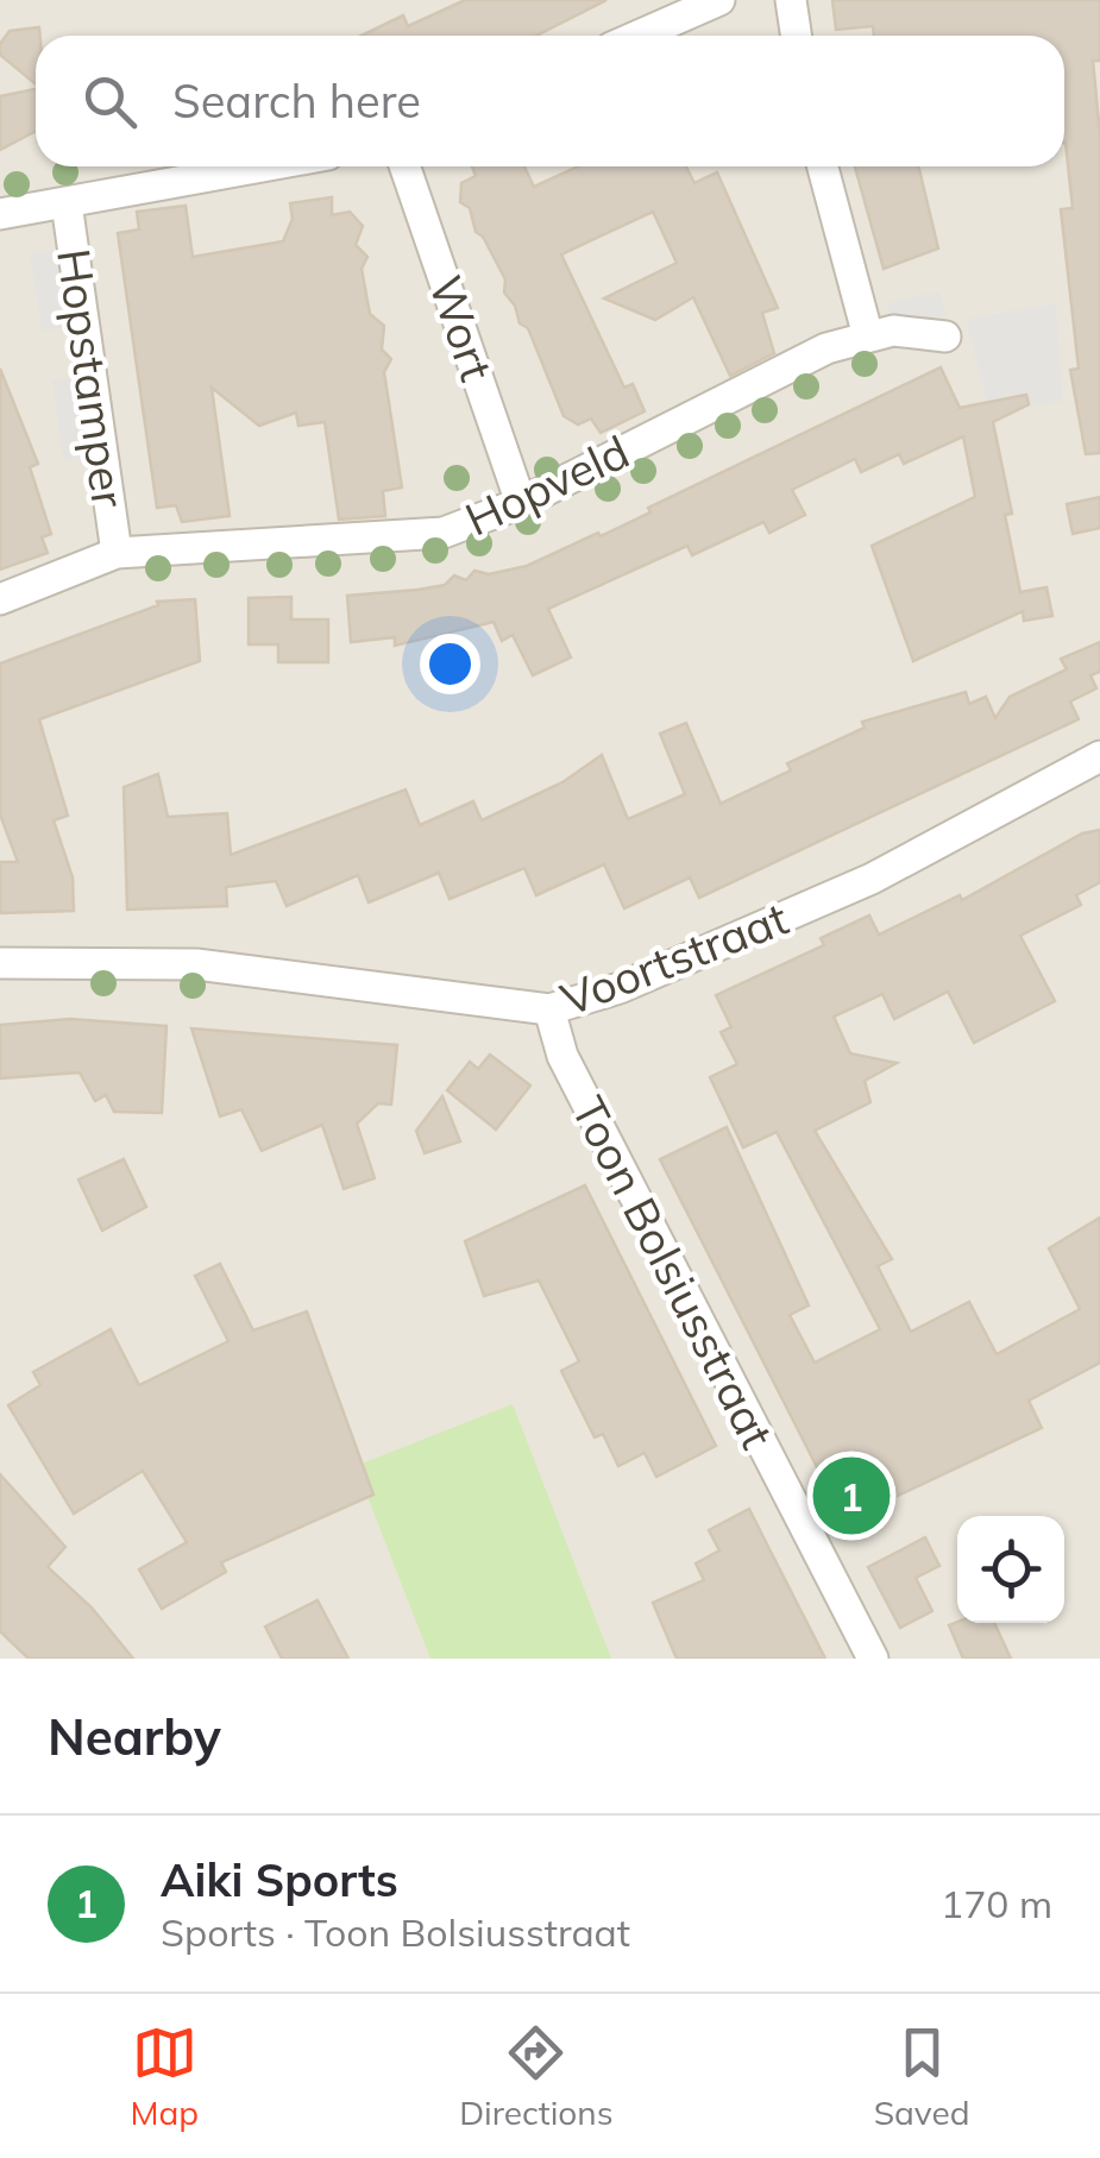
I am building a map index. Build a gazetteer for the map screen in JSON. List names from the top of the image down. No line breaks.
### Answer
{"streets":{"street":["Wort","Hopstamper","Hopveld","Voortstraat","Toon Bolsiusstraat"]},"crossings":[["Wort","Hopveld"],["Hopstamper","Hopveld"],["Voortstraat","Toon Bolsiusstraat"]],"page":{"search":"Search here","pins":"1","heading":"Nearby","list":[{"mark":"1","name":"Aiki Sports","note":"Sports · Toon Bolsiusstraat","value":"170 m"}],"nav":["Map","Directions","Saved"]}}
